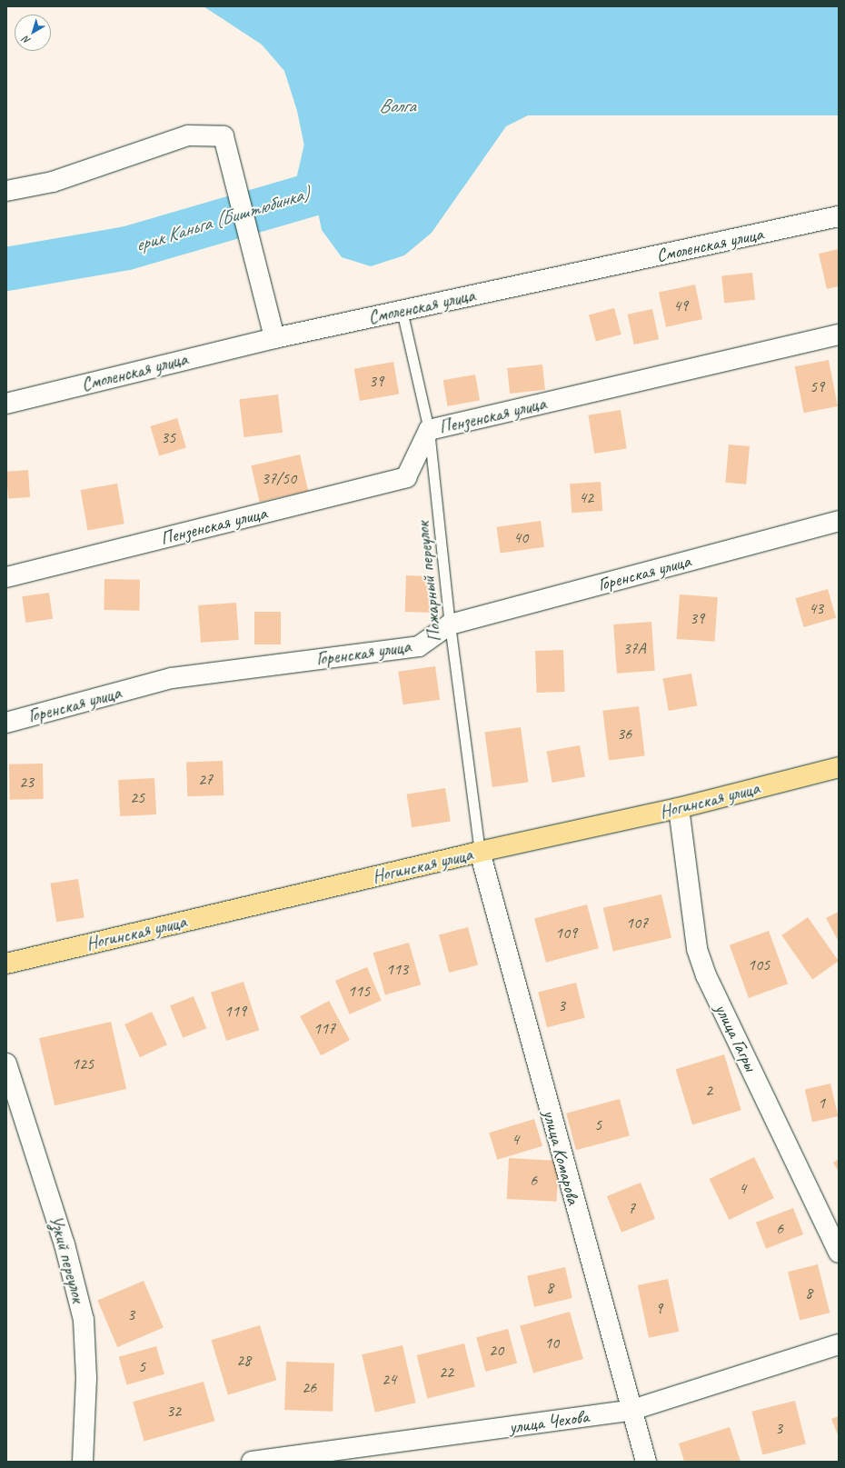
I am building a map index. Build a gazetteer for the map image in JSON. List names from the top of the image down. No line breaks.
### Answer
{"streets":{"main road":["Ногинская улица"],"street":["Смоленская улица","Пензенская улица","Горенская улица","улица Гагры","улица Комарова","Узкий переулок","улица Чехова"],"lane":["Пожарный переулок"]},"crossings":[["Смоленская улица","Пожарный переулок"],["Пензенская улица","Пожарный переулок"],["Горенская улица","Пожарный переулок"],["Пожарный переулок","Ногинская улица"],["Пожарный переулок","улица Комарова"],["Ногинская улица","улица Гагры"],["Ногинская улица","улица Комарова"],["улица Комарова","улица Чехова"]],"water":["Волга","ерик Каньга (Биштюбинка)"],"house_numbers":["49","39","59","35","37/50","42","40","43","39","37А","36","27","23","25","107","109","105","113","115","3","119","117","125","2","1","5","4","6","4","7","6","8","8","9","3","10","20","28","5","22","24","26","32","3"],"north":"bottom left"}
